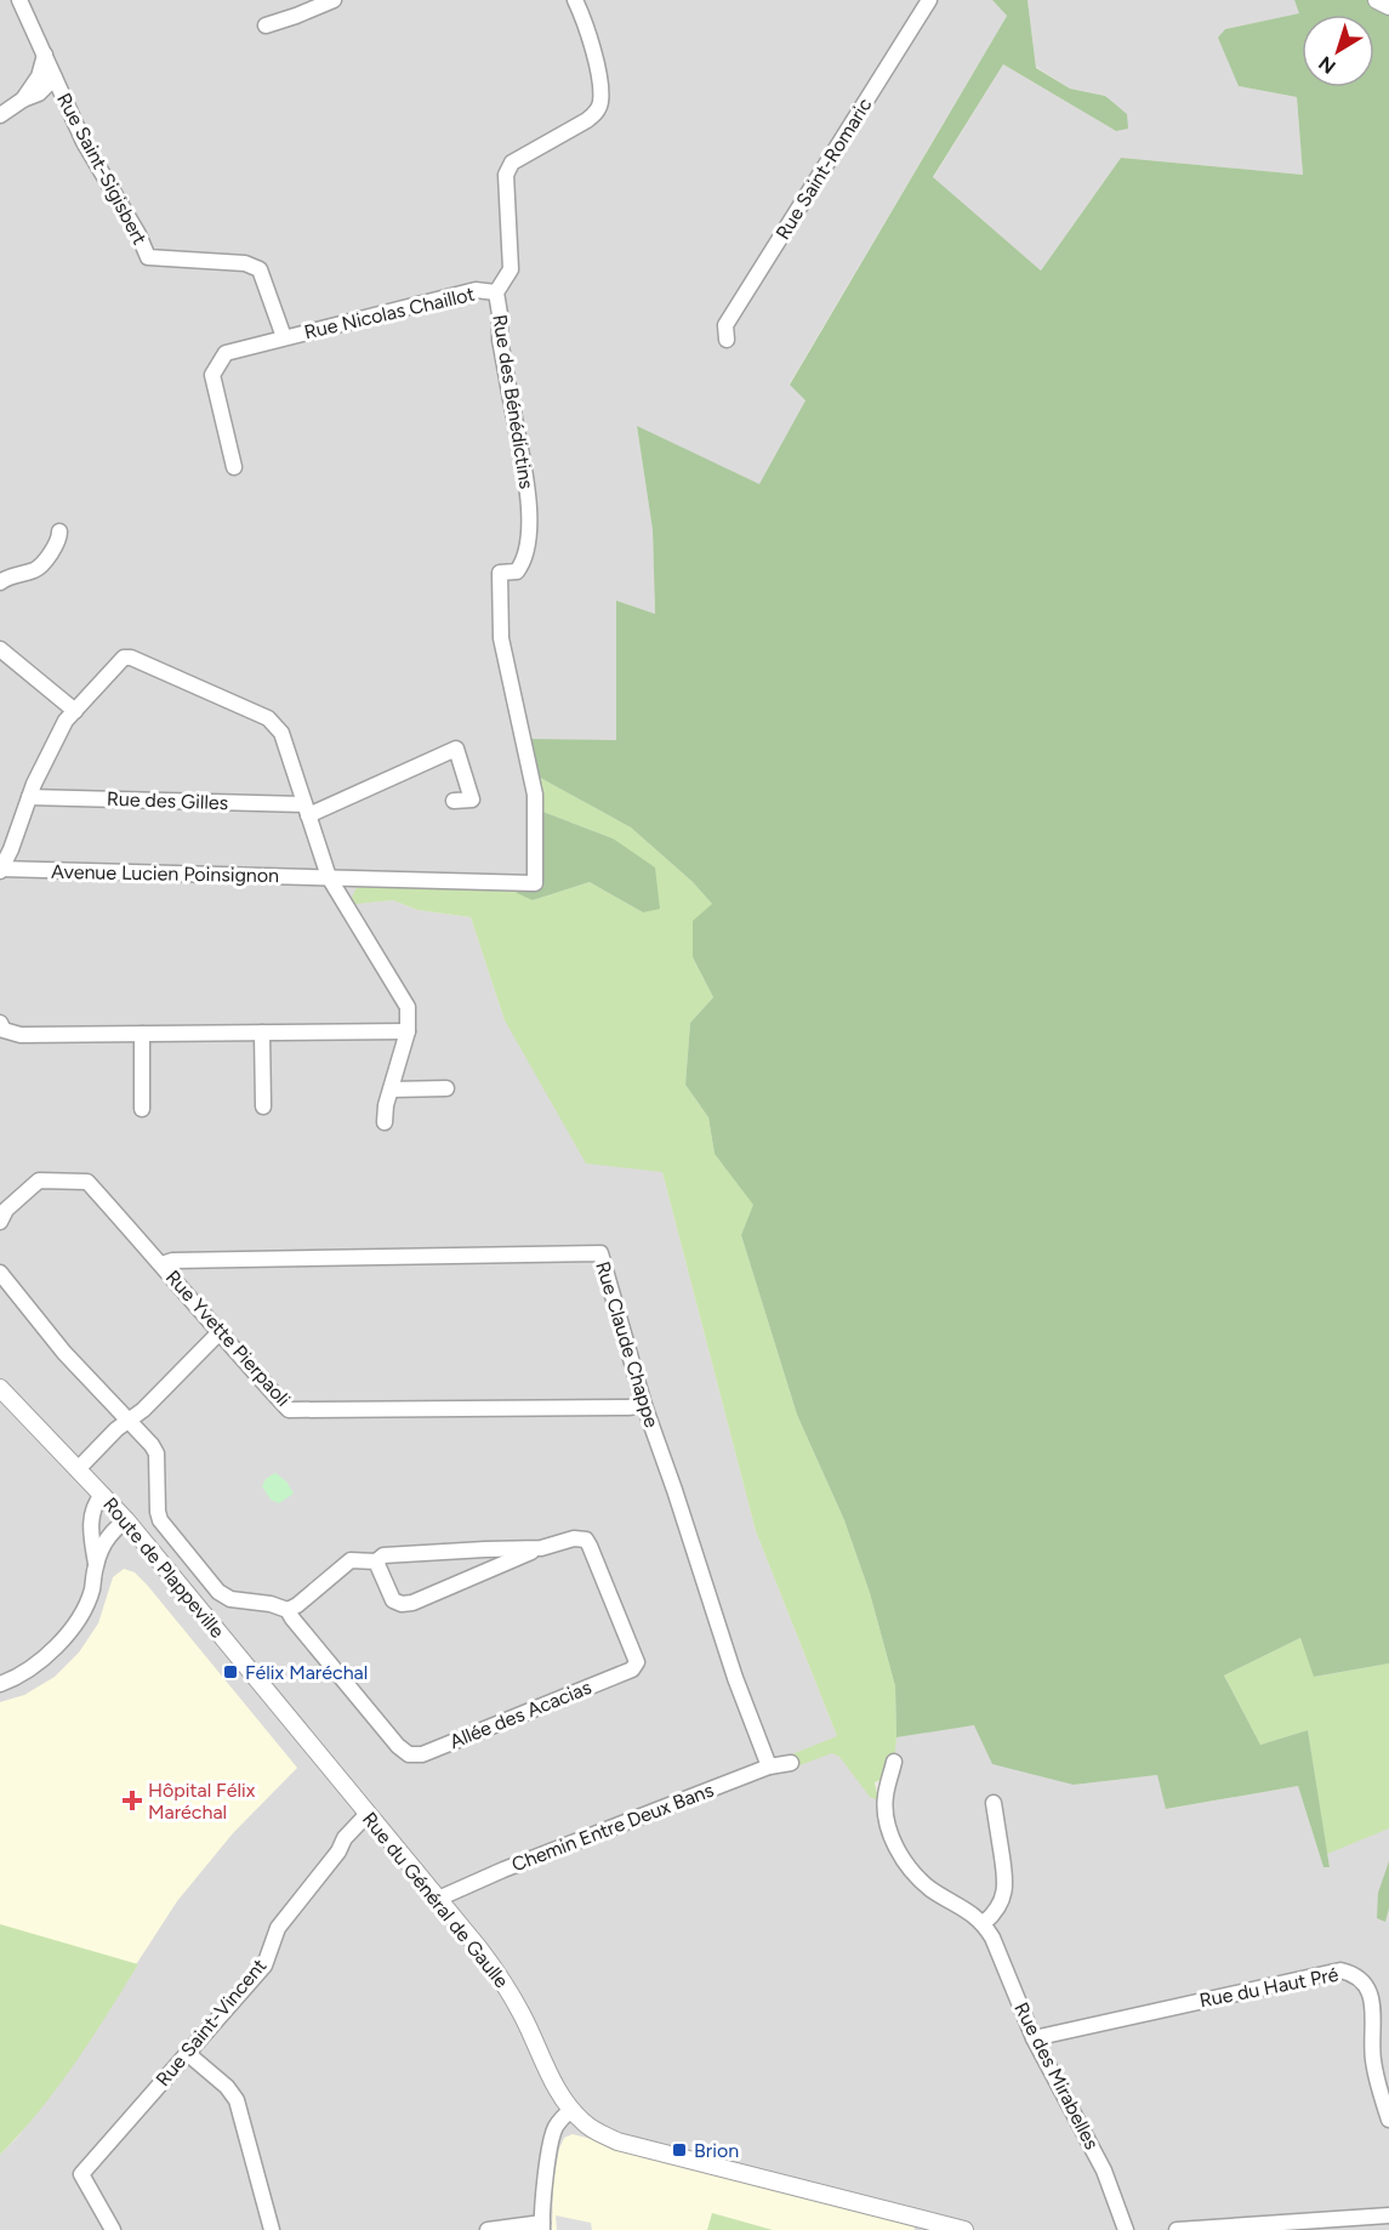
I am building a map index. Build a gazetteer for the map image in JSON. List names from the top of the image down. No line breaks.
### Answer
{"streets":{"street":["Rue Saint-Sigisbert","Rue Saint-Romaric","Rue Nicolas Chaillot","Rue des Bénédictins","Rue des Gilles","Avenue Lucien Poinsignon","Rue Yvette Pierpaoli","Rue Claude Chappe","Route de Plappeville","Allée des Acacias","Chemin Entre Deux Bans","Rue du Général de Gaulle","Rue du Haut Pré","Rue Saint-Vincent","Rue des Mirabelles"]},"crossings":[["Rue Saint-Sigisbert","Rue Nicolas Chaillot"],["Rue Nicolas Chaillot","Rue des Bénédictins"],["Rue des Bénédictins","Avenue Lucien Poinsignon"],["Rue Yvette Pierpaoli","Rue Claude Chappe"],["Rue Claude Chappe","Chemin Entre Deux Bans"],["Route de Plappeville","Rue du Général de Gaulle"],["Chemin Entre Deux Bans","Rue du Général de Gaulle"],["Rue du Général de Gaulle","Rue Saint-Vincent"],["Rue du Haut Pré","Rue des Mirabelles"]],"places":{"transit":["Félix Maréchal","Brion"],"health":["Hôpital Félix Maréchal"]},"north":"bottom left"}
